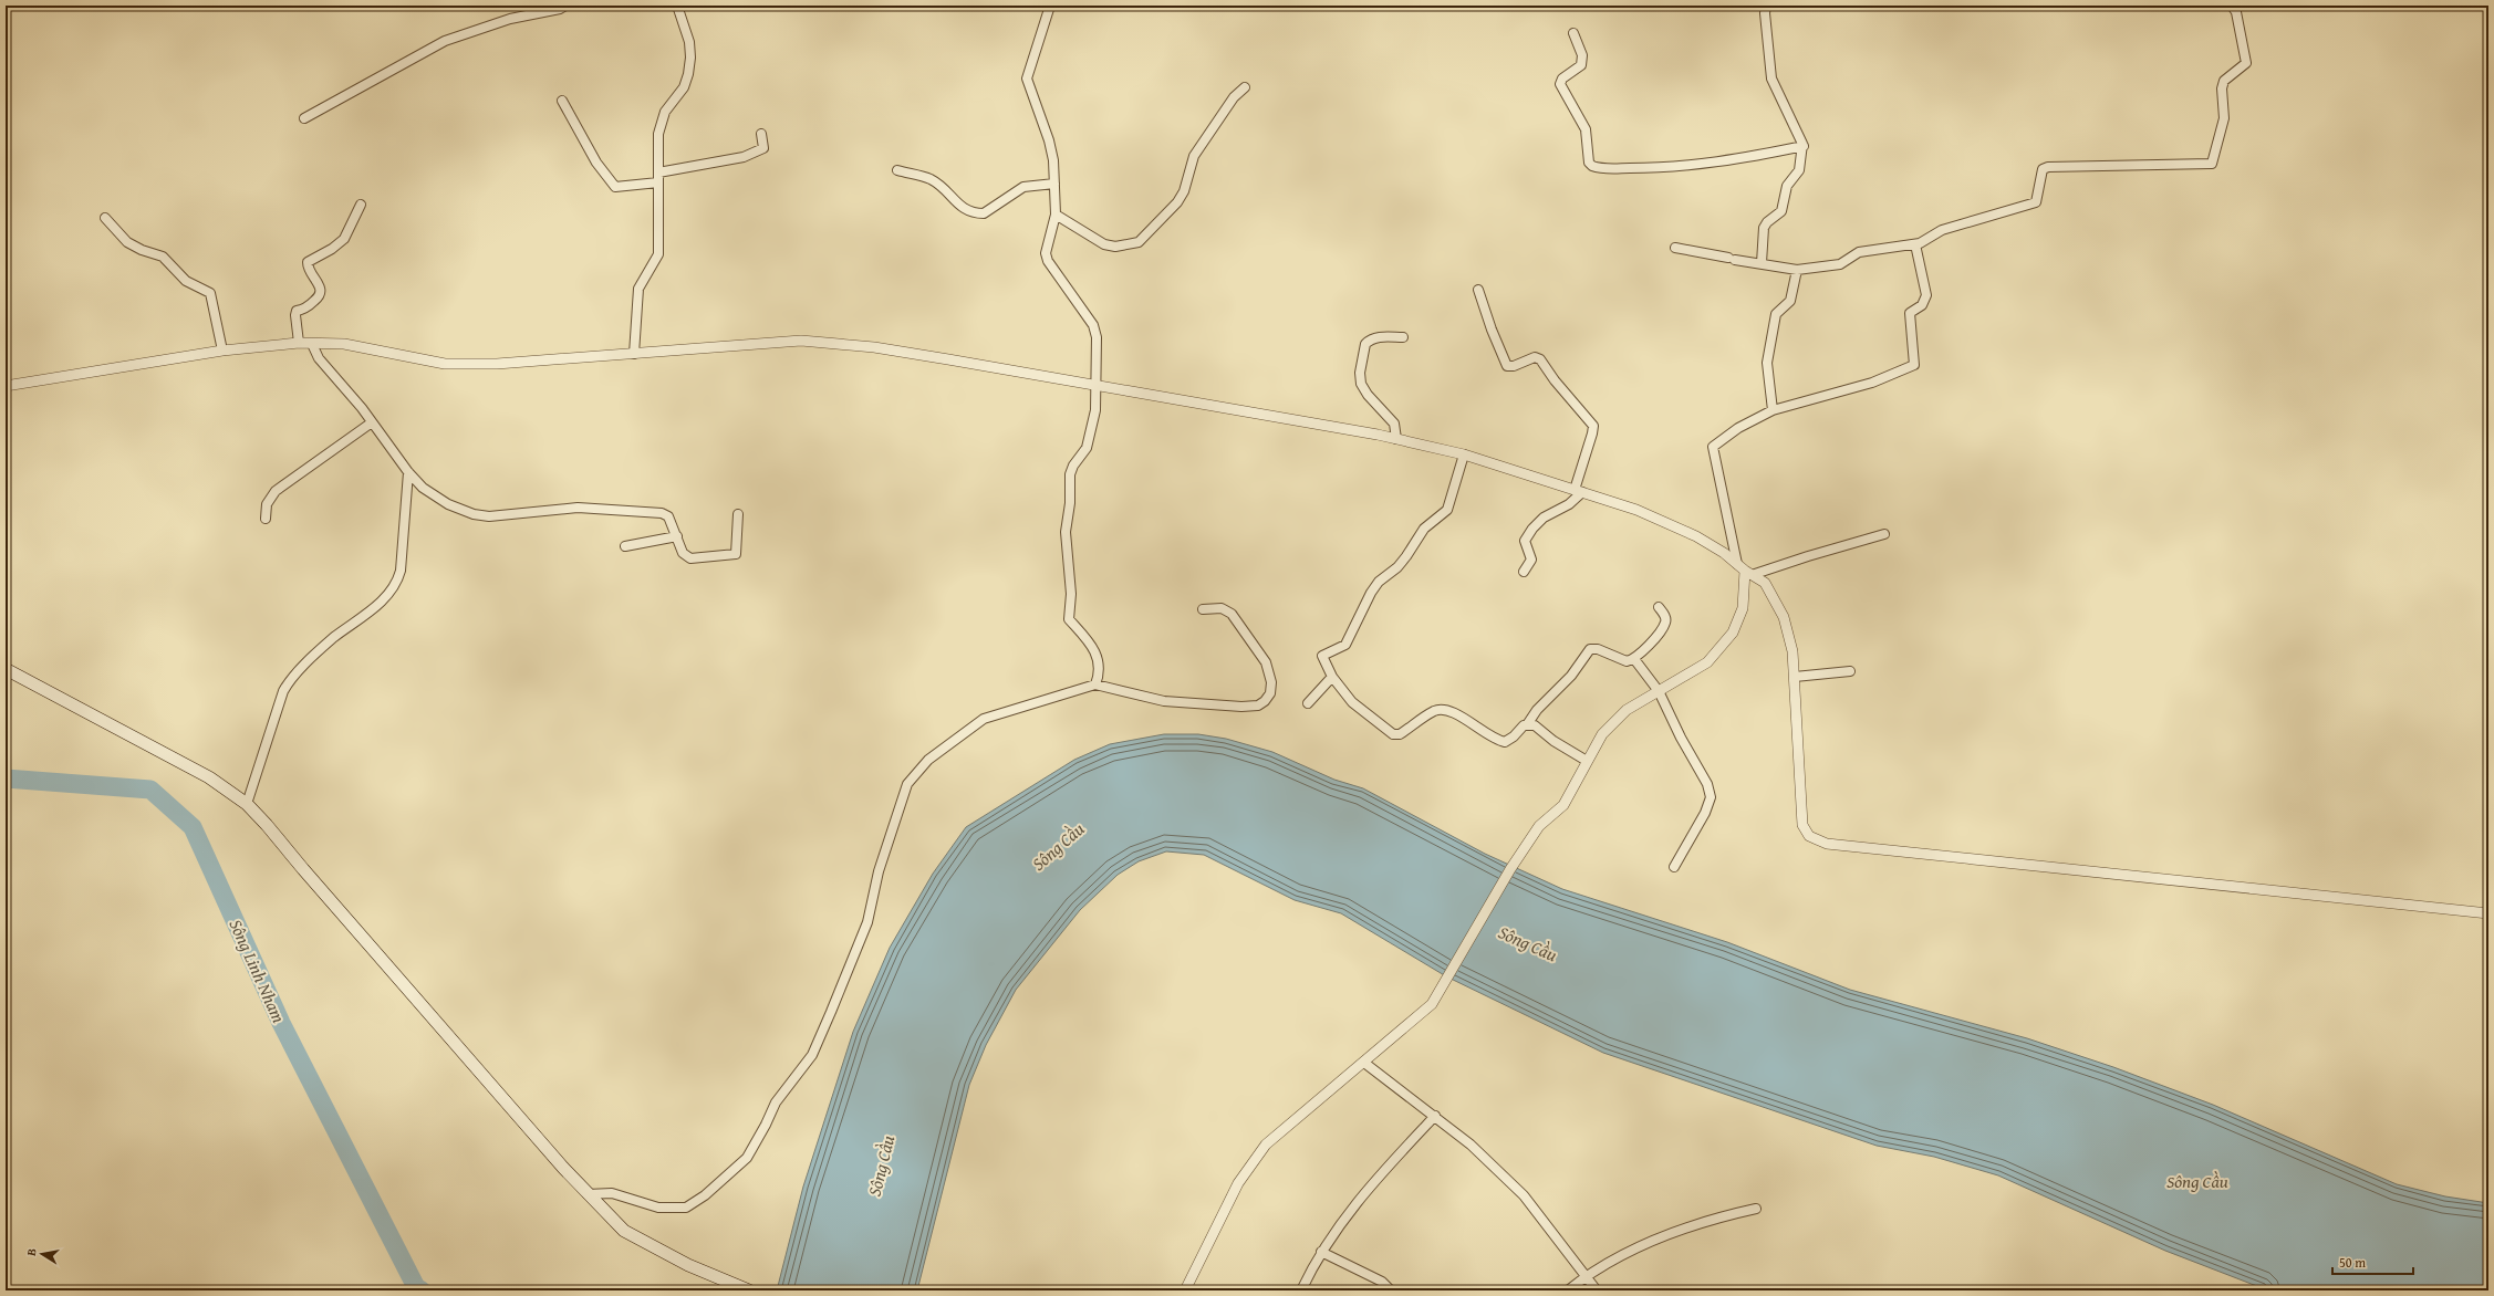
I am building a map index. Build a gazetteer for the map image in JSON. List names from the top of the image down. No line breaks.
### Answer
{"water":["Sông Cầu","Sông Linh Nham"],"scale_bar":"50 m","north":"left"}
